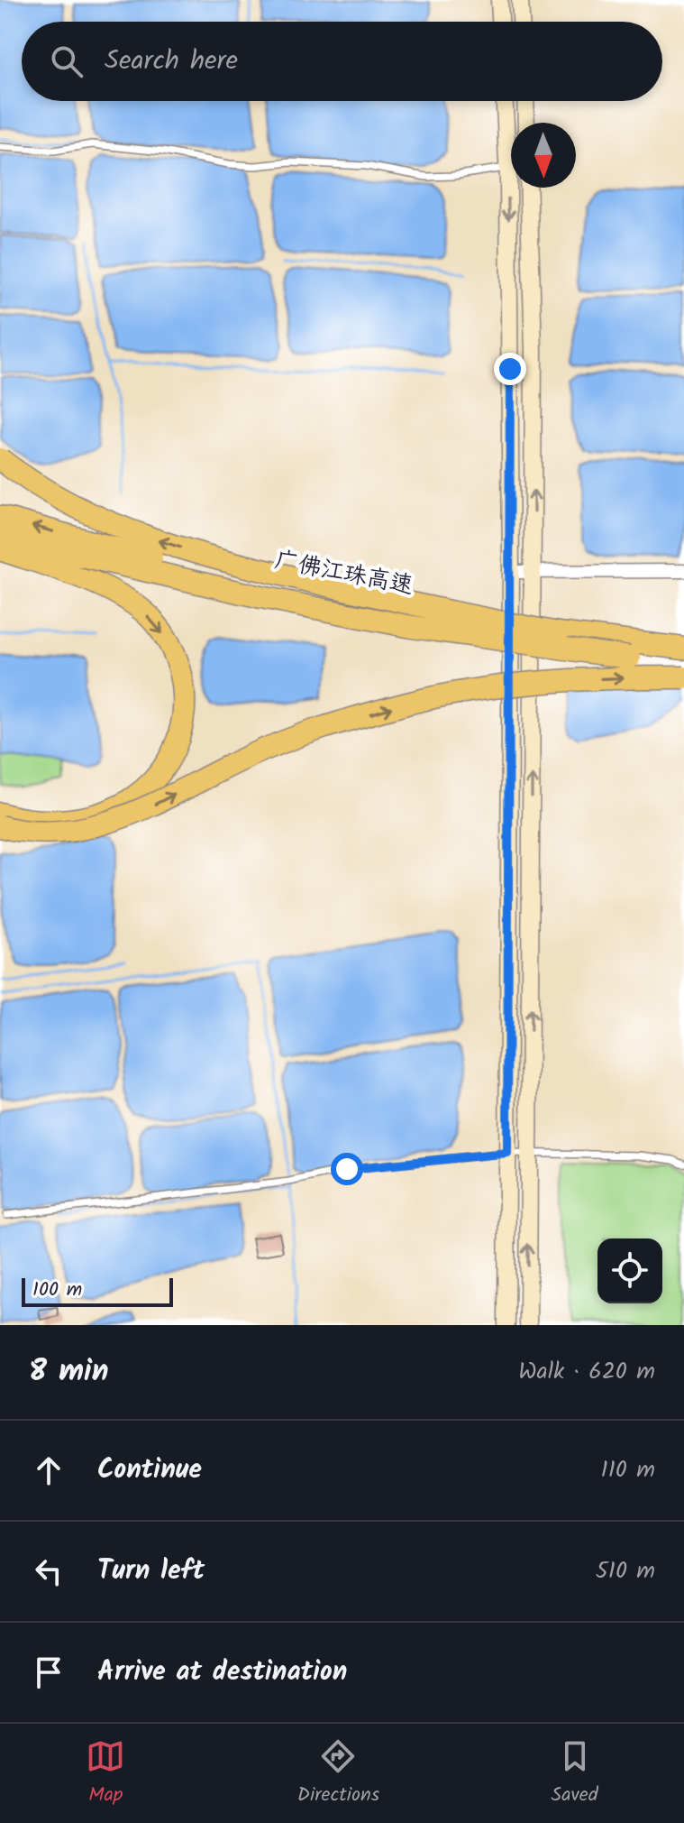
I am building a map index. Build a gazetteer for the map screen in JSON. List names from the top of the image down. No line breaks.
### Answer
{"streets":{"highway":["广佛江珠高速"]},"scale_bar":"100 m","north":"bottom","page":{"search":"Search here","scale":"100 m","heading":["8 min","Walk · 620 m"],"list":[["Continue","110 m"],["Turn left","510 m"],"Arrive at destination"],"nav":["Map","Directions","Saved"]}}
